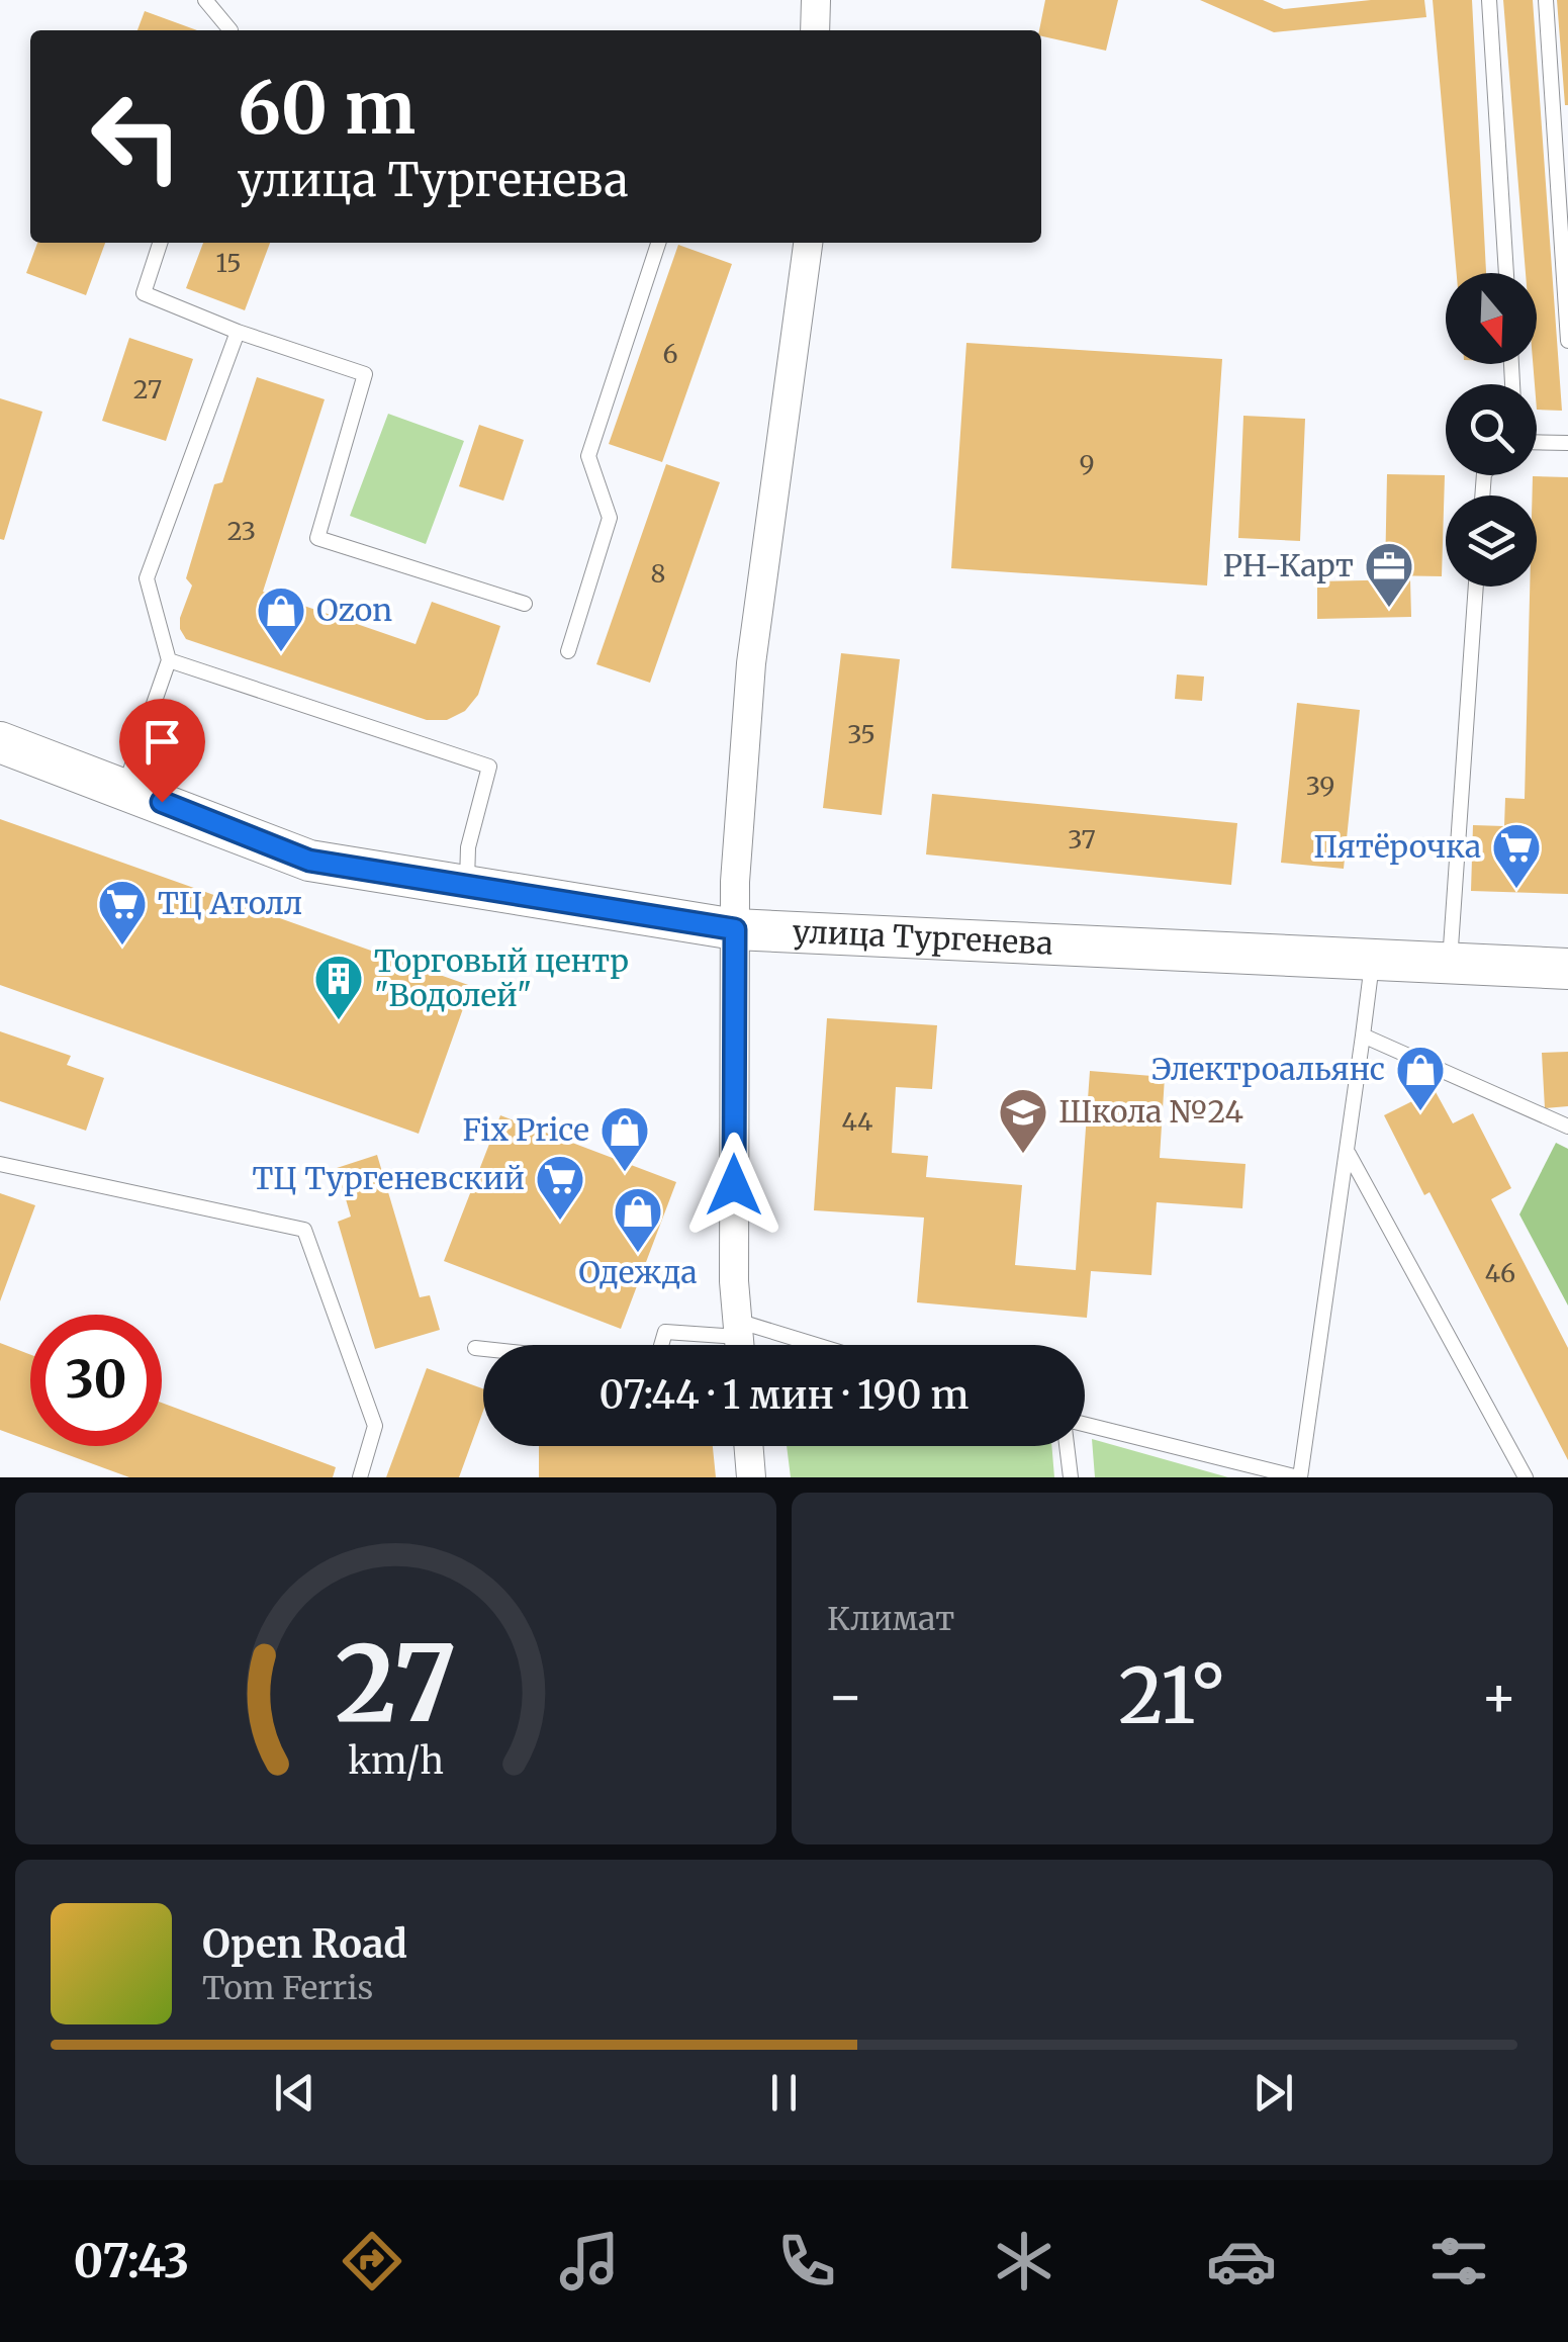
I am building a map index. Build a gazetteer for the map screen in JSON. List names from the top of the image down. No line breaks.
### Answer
{"streets":{"main road":["улица Тургенева"]},"places":{"office":["РН-Карт"],"shop":["Ozon","Электроальянс","Fix Price","Одежда"],"supermarket":["Пятёрочка","ТЦ Атолл","ТЦ Тургеневский"],"building":["Торговый центр \"Водолей\""],"school or university":["Школа №24"]},"house_numbers":["15","6","27","9","23","8","35","39","37","44","46"],"north":"bottom","page":{"turn":["60 m","улица Тургенева"],"limit":"30","trip":"07:44 · 1 мин · 190 m","tile":"Климат","heat":["−","21°","+"],"song":["Open Road","Tom Ferris"],"tabs":"07:43","gauge":["27","km/h"]}}
